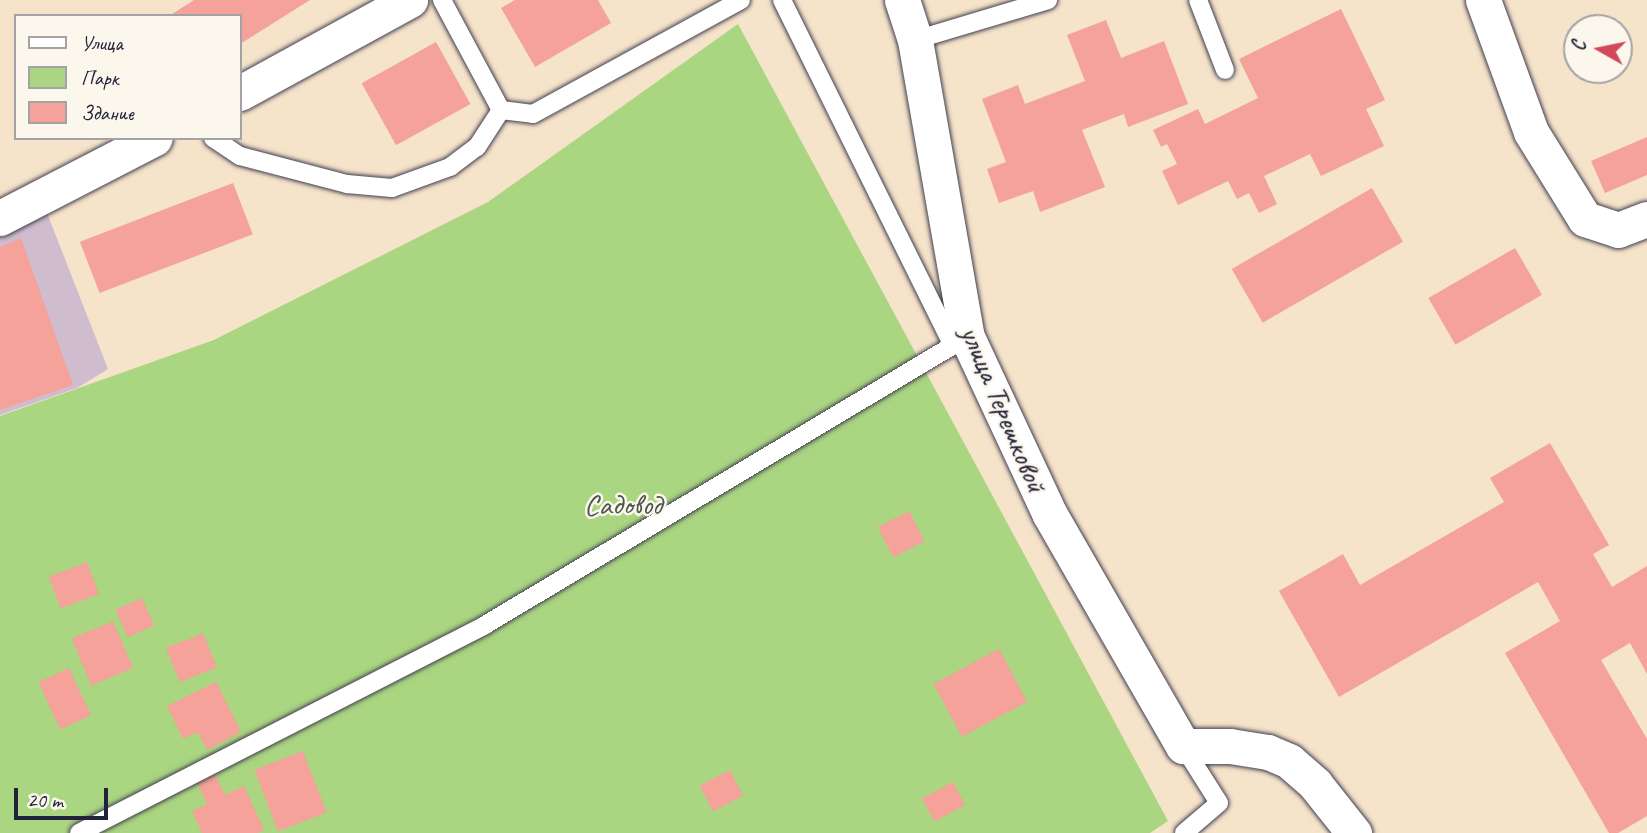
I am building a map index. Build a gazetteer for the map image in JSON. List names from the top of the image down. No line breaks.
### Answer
{"streets":{"street":["улица Терешковой"]},"parks":["Садовод"],"legend":["Улица","Парк","Здание"],"scale_bar":"20 m","north":"left"}
